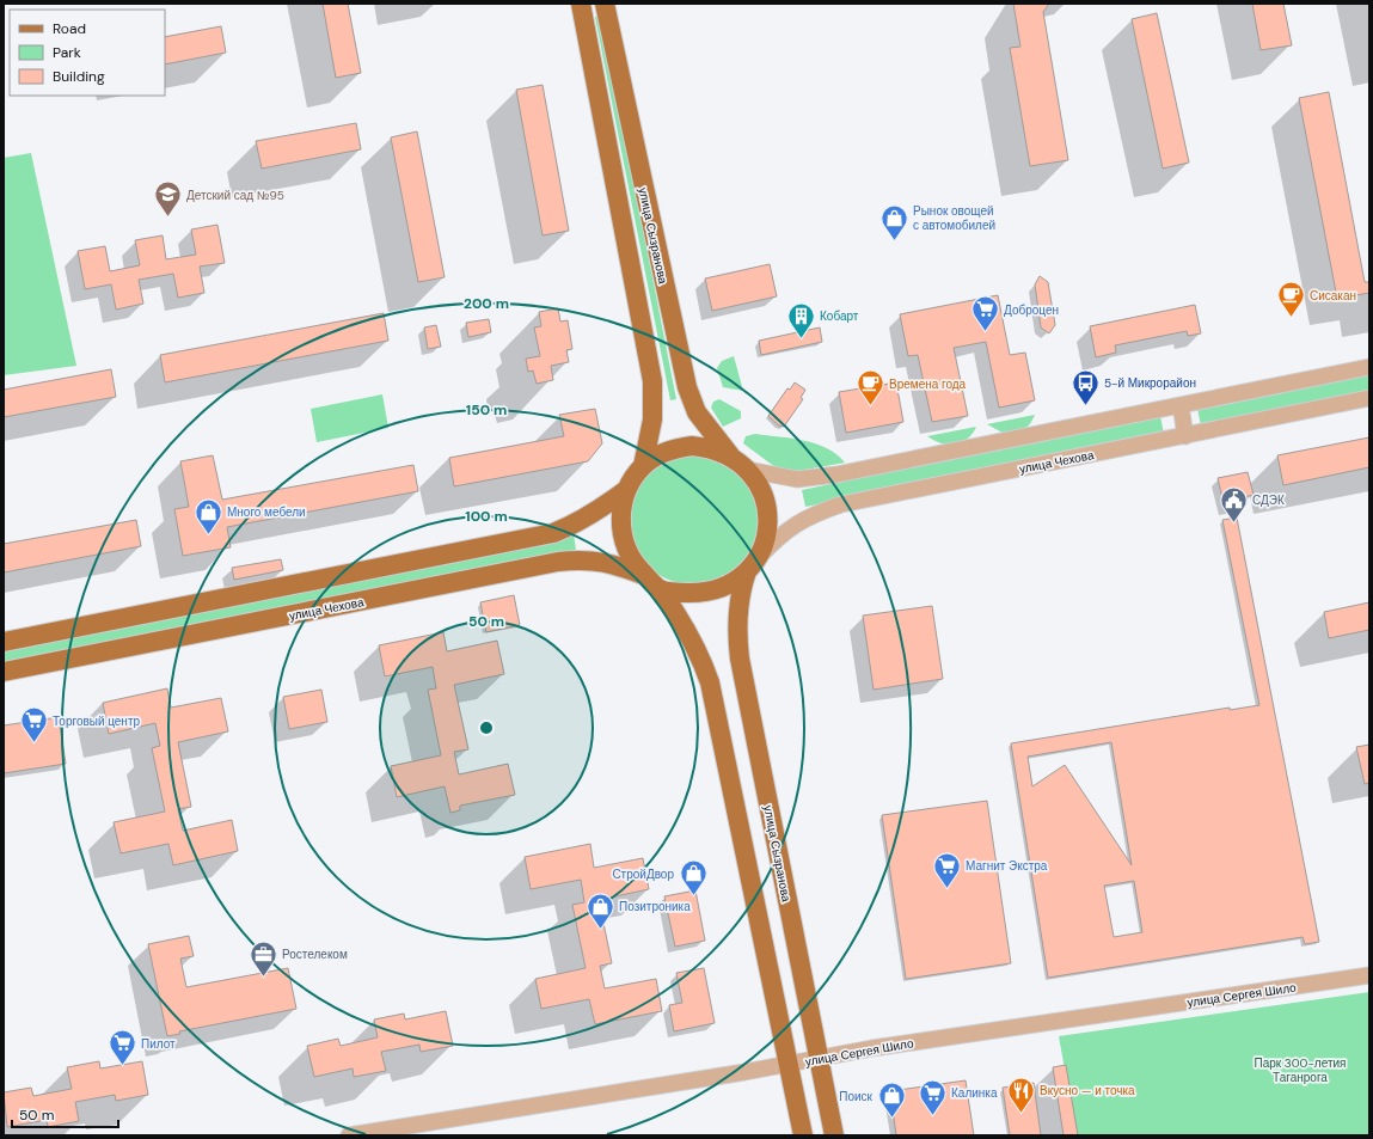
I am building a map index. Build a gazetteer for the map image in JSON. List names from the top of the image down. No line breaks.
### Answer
{"streets":{"main road":["улица Сызранова","улица Чехова"],"street":["улица Сергея Шило"]},"crossings":[["улица Сызранова","улица Чехова"],["улица Сызранова","улица Сергея Шило"]],"parks":["Парк 300-летия Таганрога"],"places":{"school or university":["Детский сад №95"],"shop":["Рынок овощей с автомобилей","Много мебели","СтройДвор","Позитроника","Поиск"],"cafe":["Сисакан","Времена года"],"supermarket":["Доброцен","Торговый центр","Магнит Экстра","Пилот","Калинка"],"building":["Кобарт"],"bus stop":["5-й Микрорайон"],"public building":["СДЭК"],"office":["Ростелеком"],"restaurant":["Вкусно — и точка"]},"legend":["Road","Park","Building"],"scale_bar":"50 m","rings":["200 m","150 m","100 m","50 m"]}
